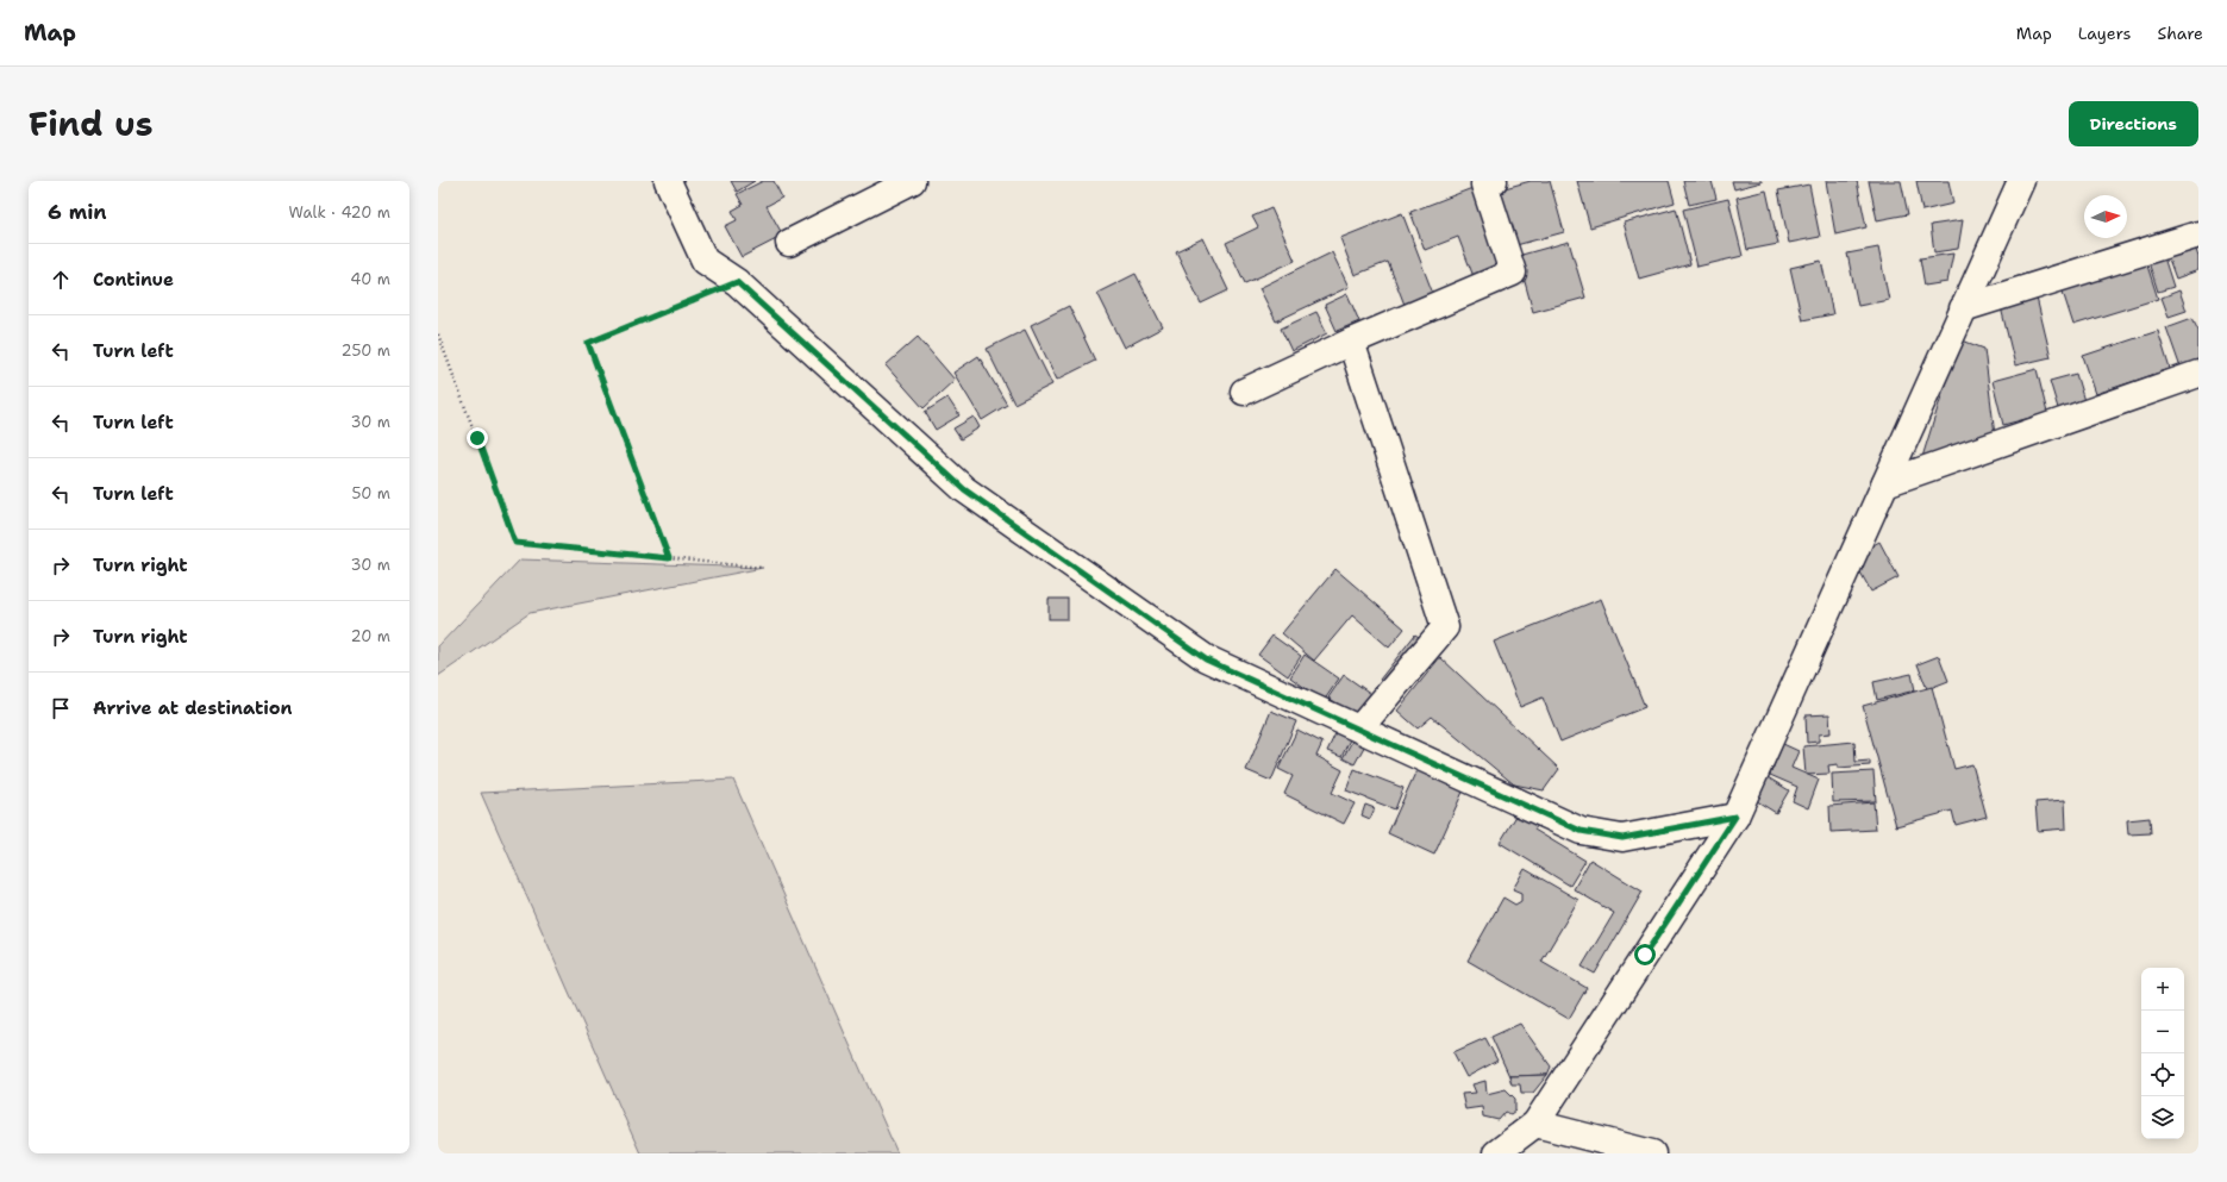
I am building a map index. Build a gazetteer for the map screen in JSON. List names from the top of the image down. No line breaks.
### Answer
{"north":"right","page":{"header":"Map","nav":["Map","Layers","Share"],"title":"Find us","buttons":"Directions","heading":["6 min","Walk · 420 m"],"list":[["Continue","40 m"],["Turn left","250 m"],["Turn left","30 m"],["Turn left","50 m"],["Turn right","30 m"],["Turn right","20 m"],"Arrive at destination"],"map_buttons":["+","−"]}}
